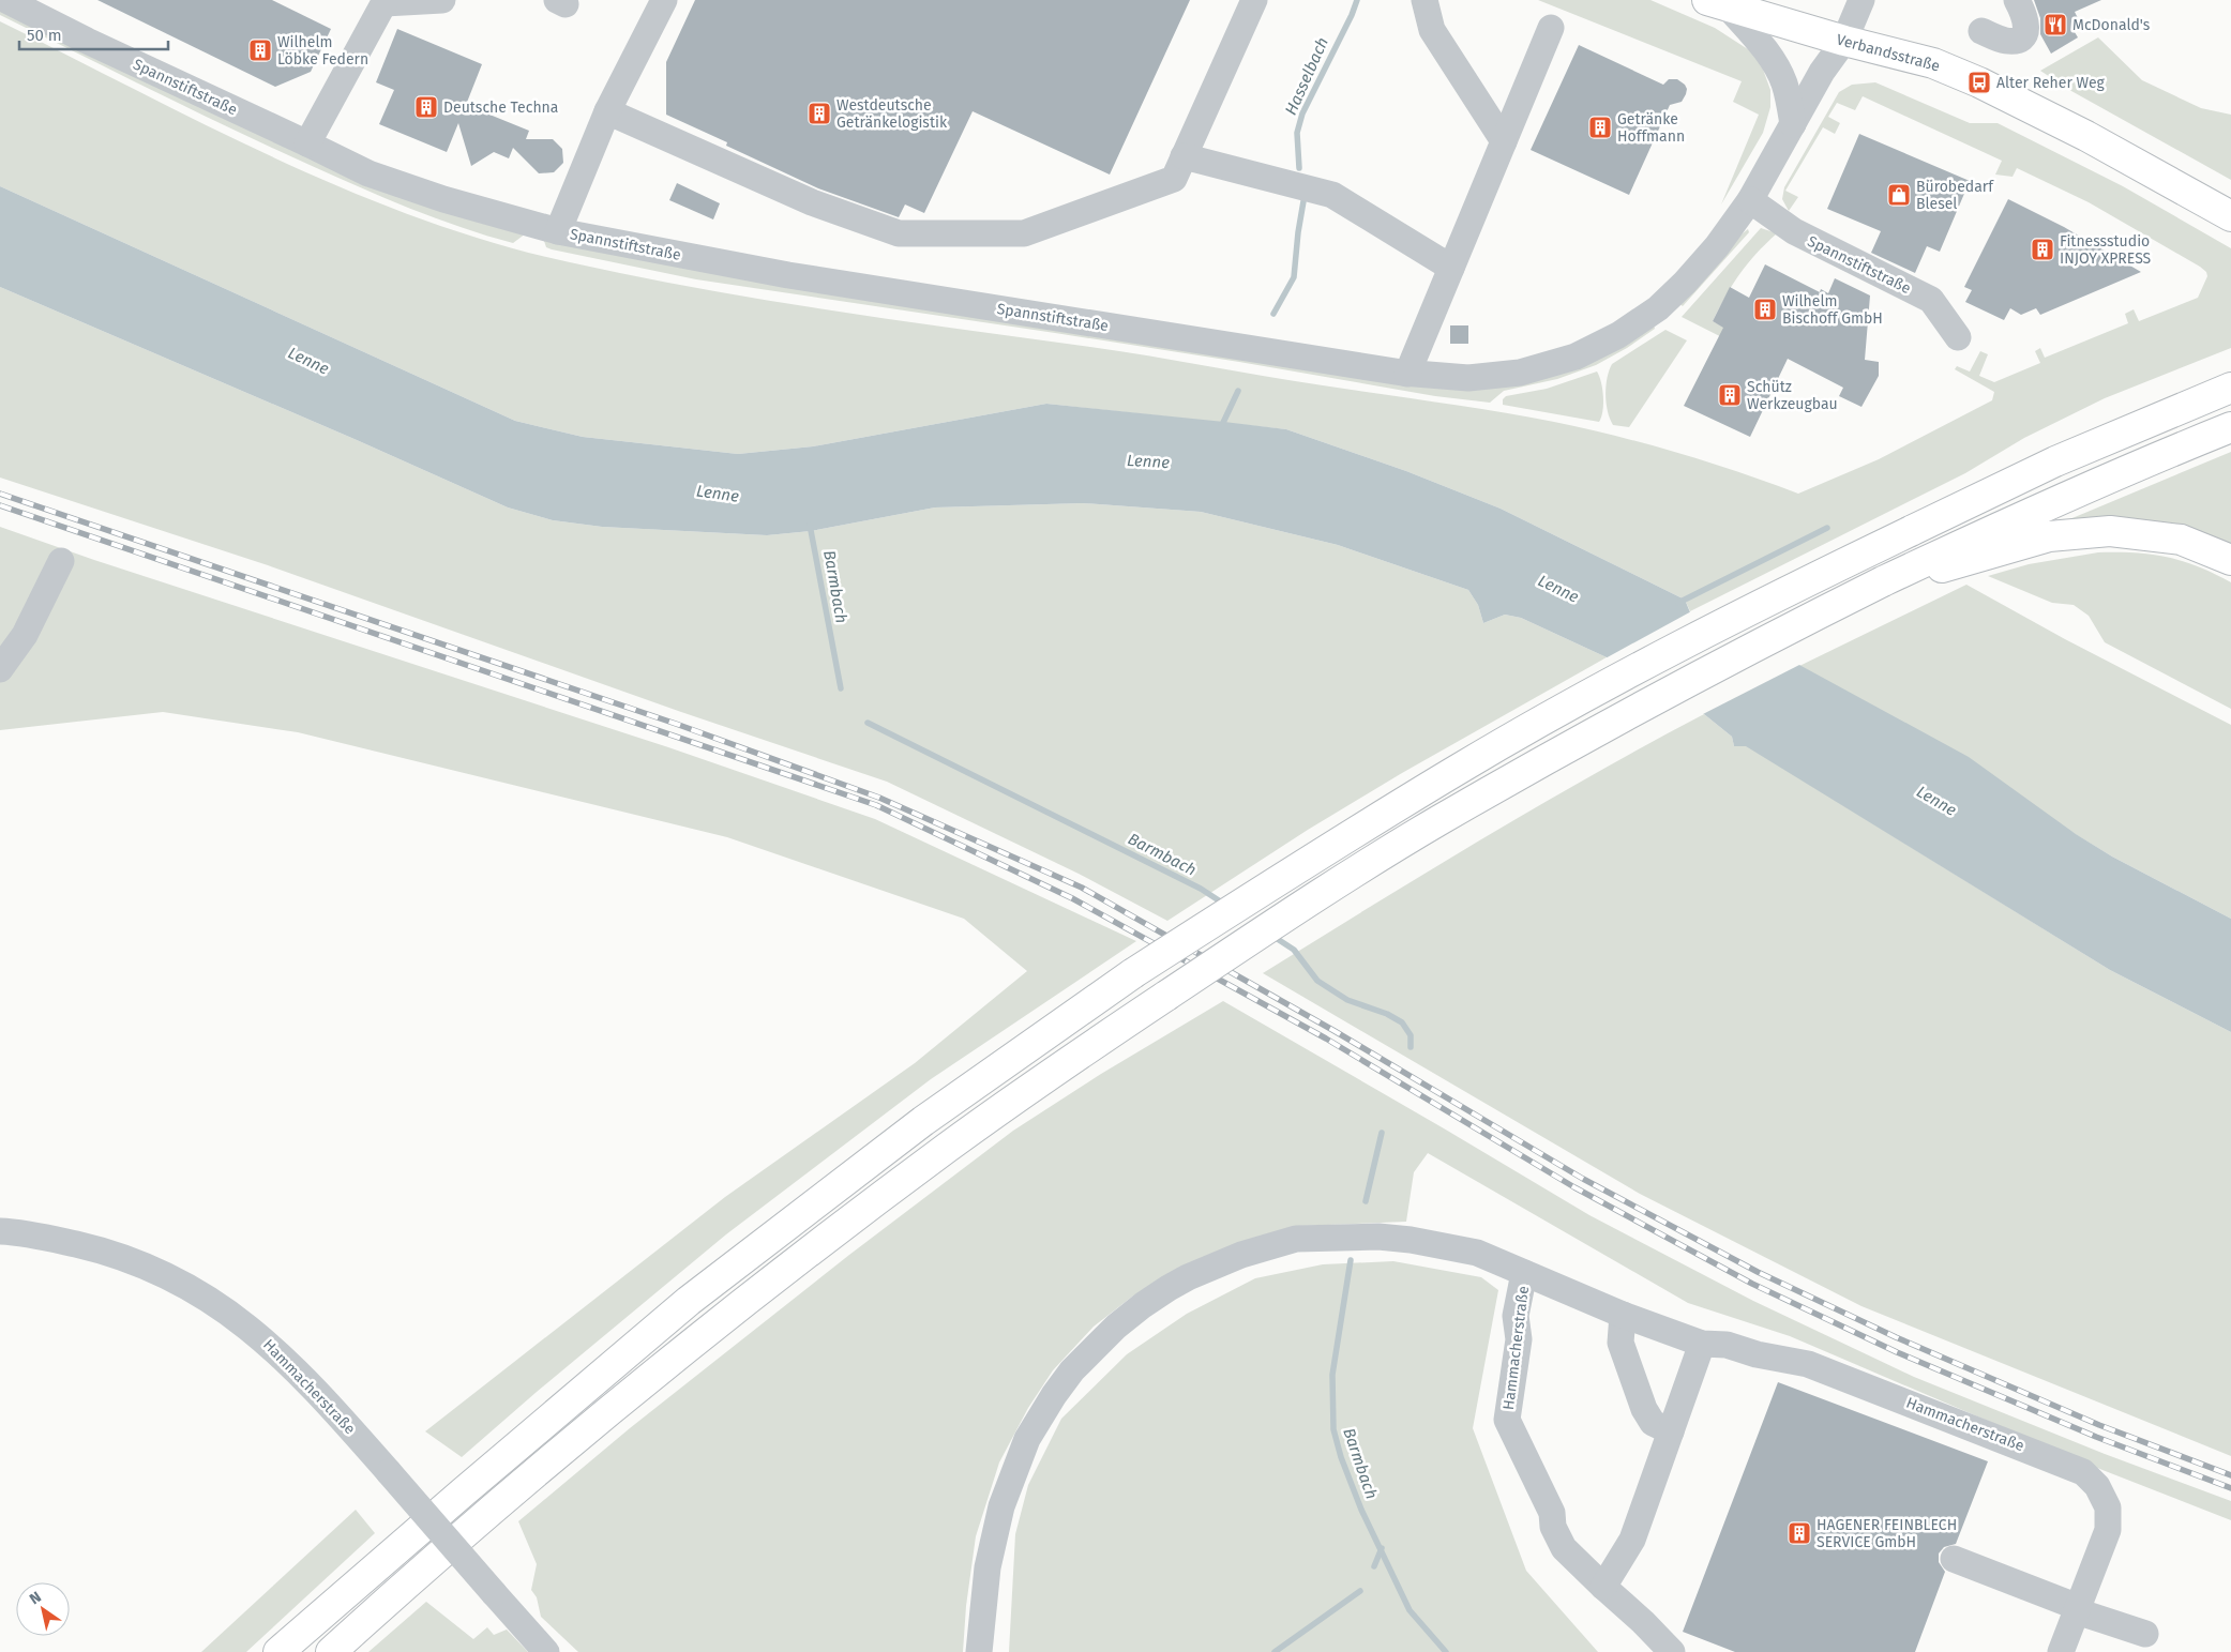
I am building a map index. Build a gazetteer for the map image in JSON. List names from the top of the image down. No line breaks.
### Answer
{"streets":{"main road":["Verbandsstraße"],"street":["Spannstiftstraße","Hammacherstraße"]},"crossings":[["Verbandsstraße","Spannstiftstraße"]],"water":["Hasselbach","Lenne","Barmbach"],"places":{"restaurant":["McDonald's"],"building":["Wilhelm Löbke Federn","Deutsche Techna","Westdeutsche Getränkelogistik","Getränke Hoffmann","Fitnessstudio INJOY XPRESS","Wilhelm Bischoff GmbH","Schütz Werkzeugbau","HAGENER FEINBLECH SERVICE GmbH"],"bus stop":["Alter Reher Weg"],"shop":["Bürobedarf Blesel"]},"scale_bar":"50 m","north":"top left"}
